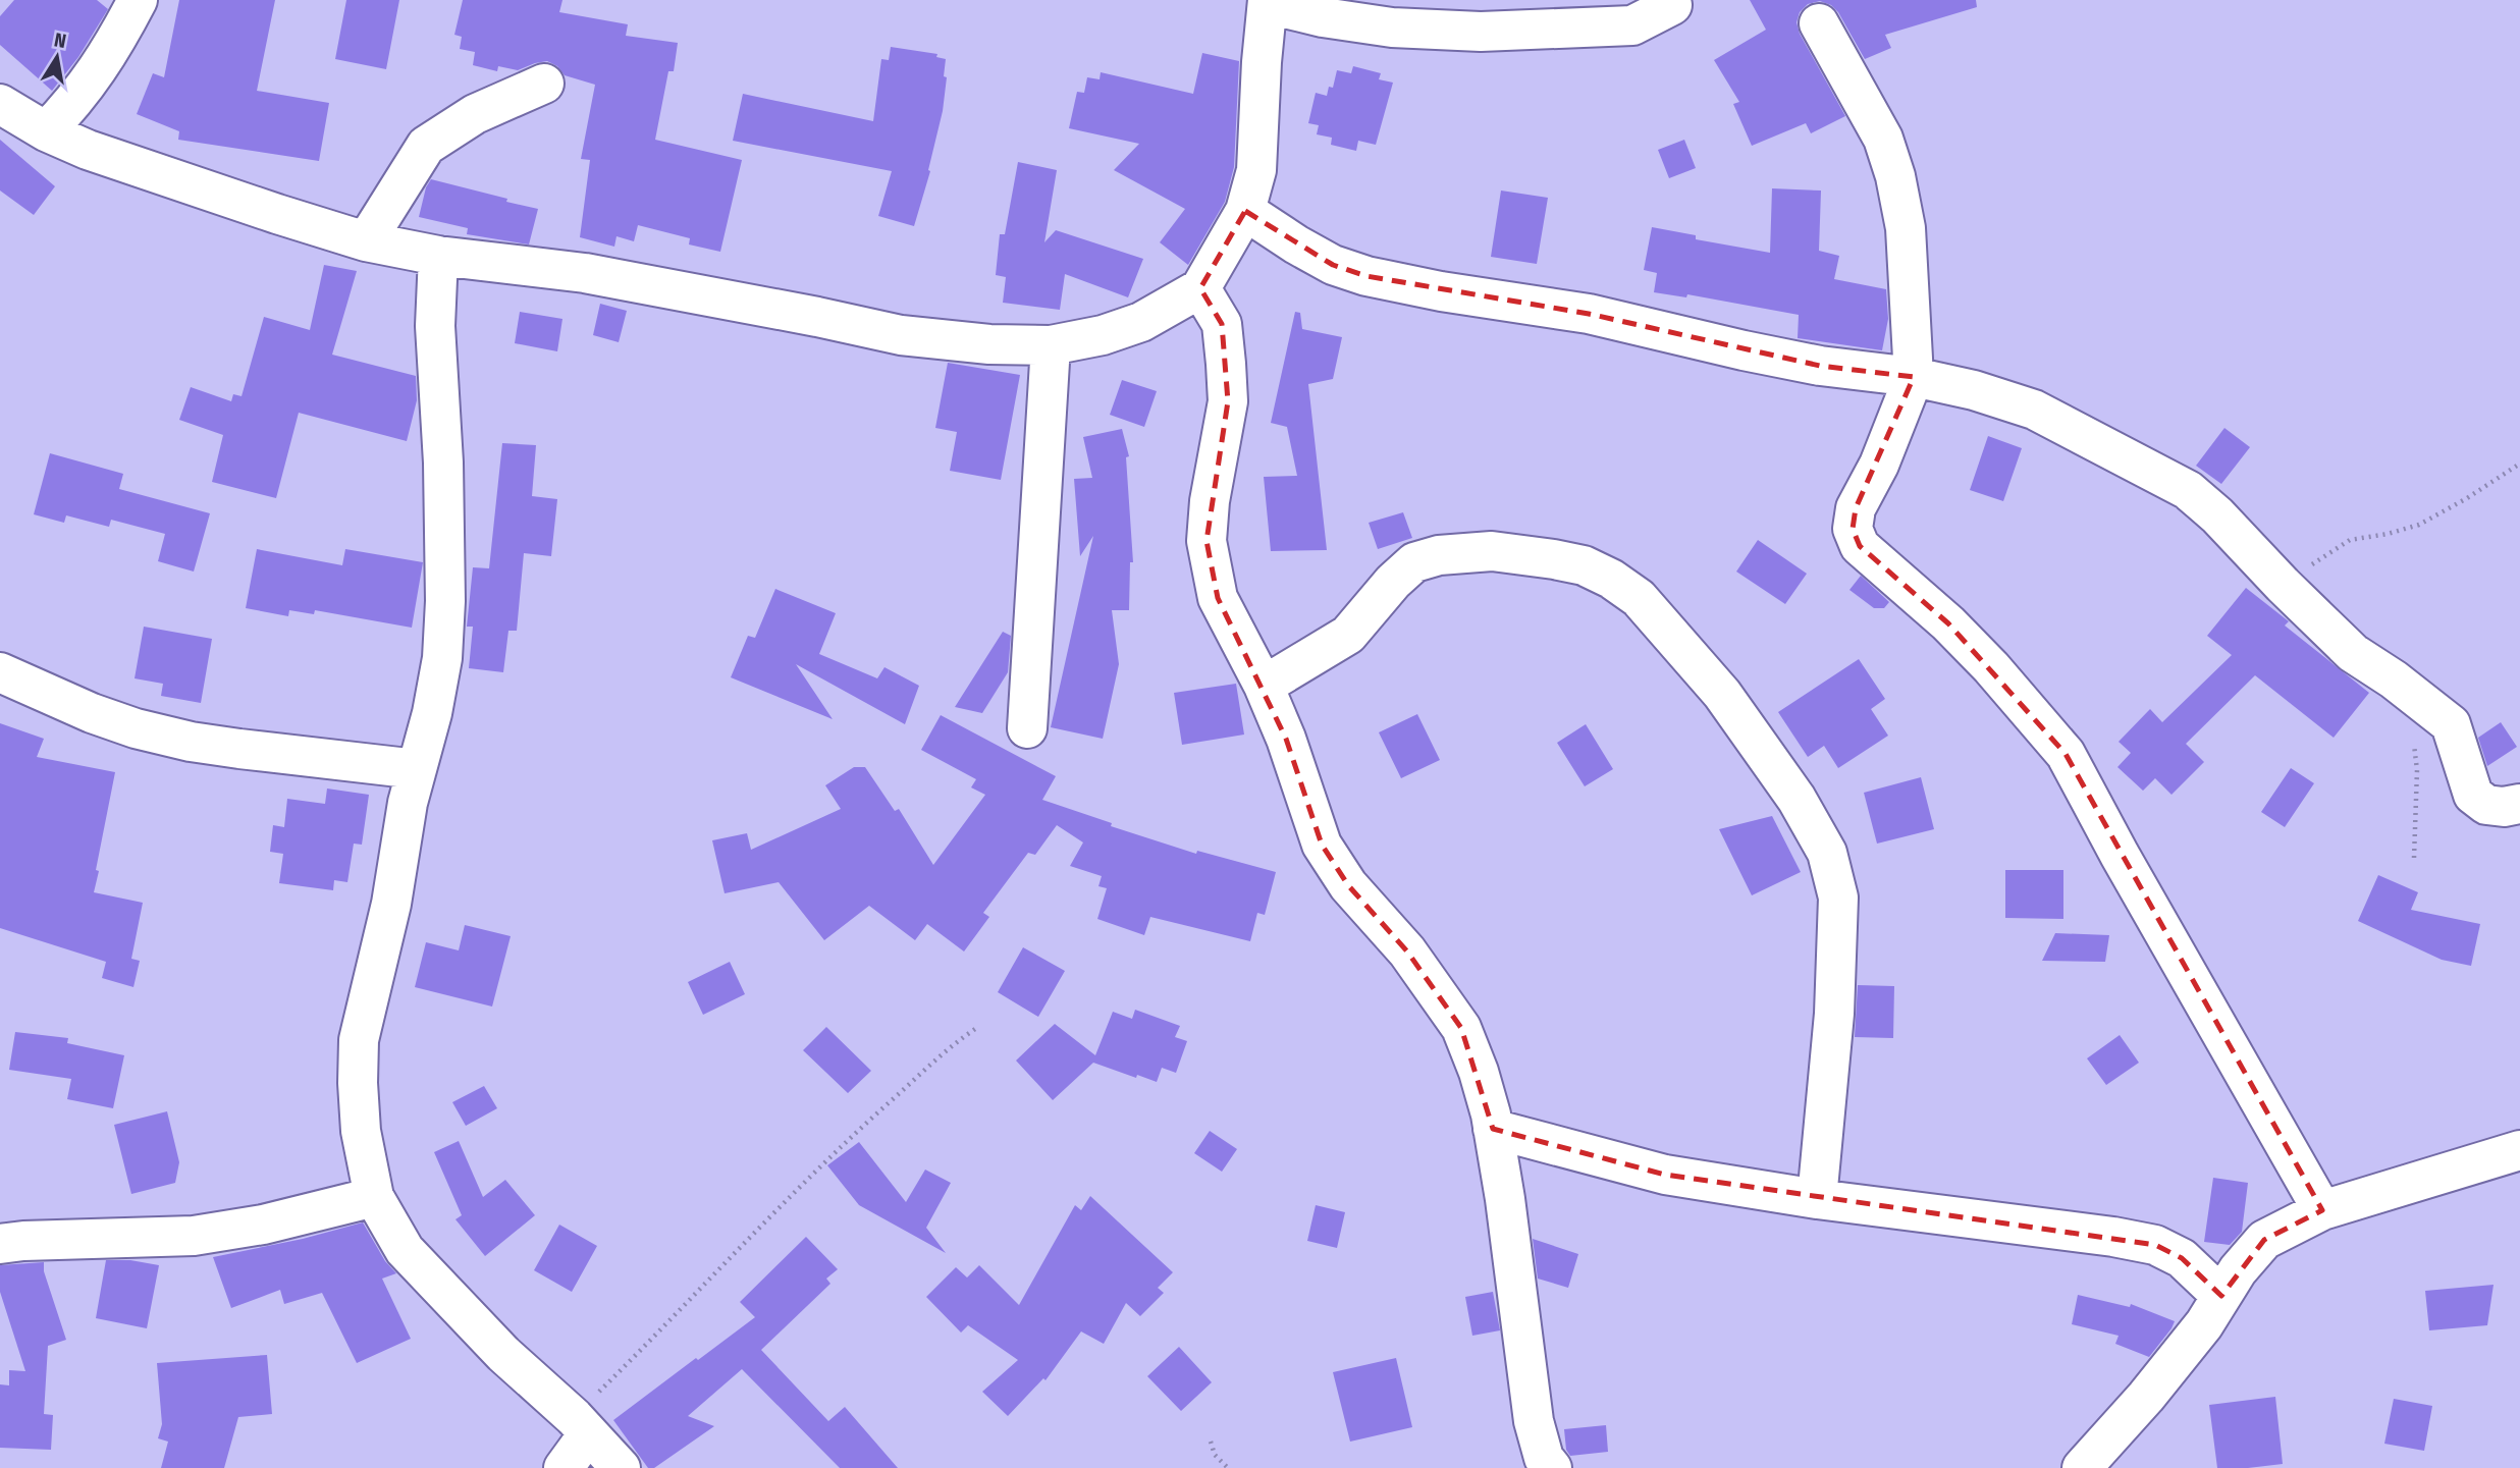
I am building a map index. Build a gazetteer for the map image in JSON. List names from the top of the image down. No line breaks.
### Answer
{"north":"top"}
